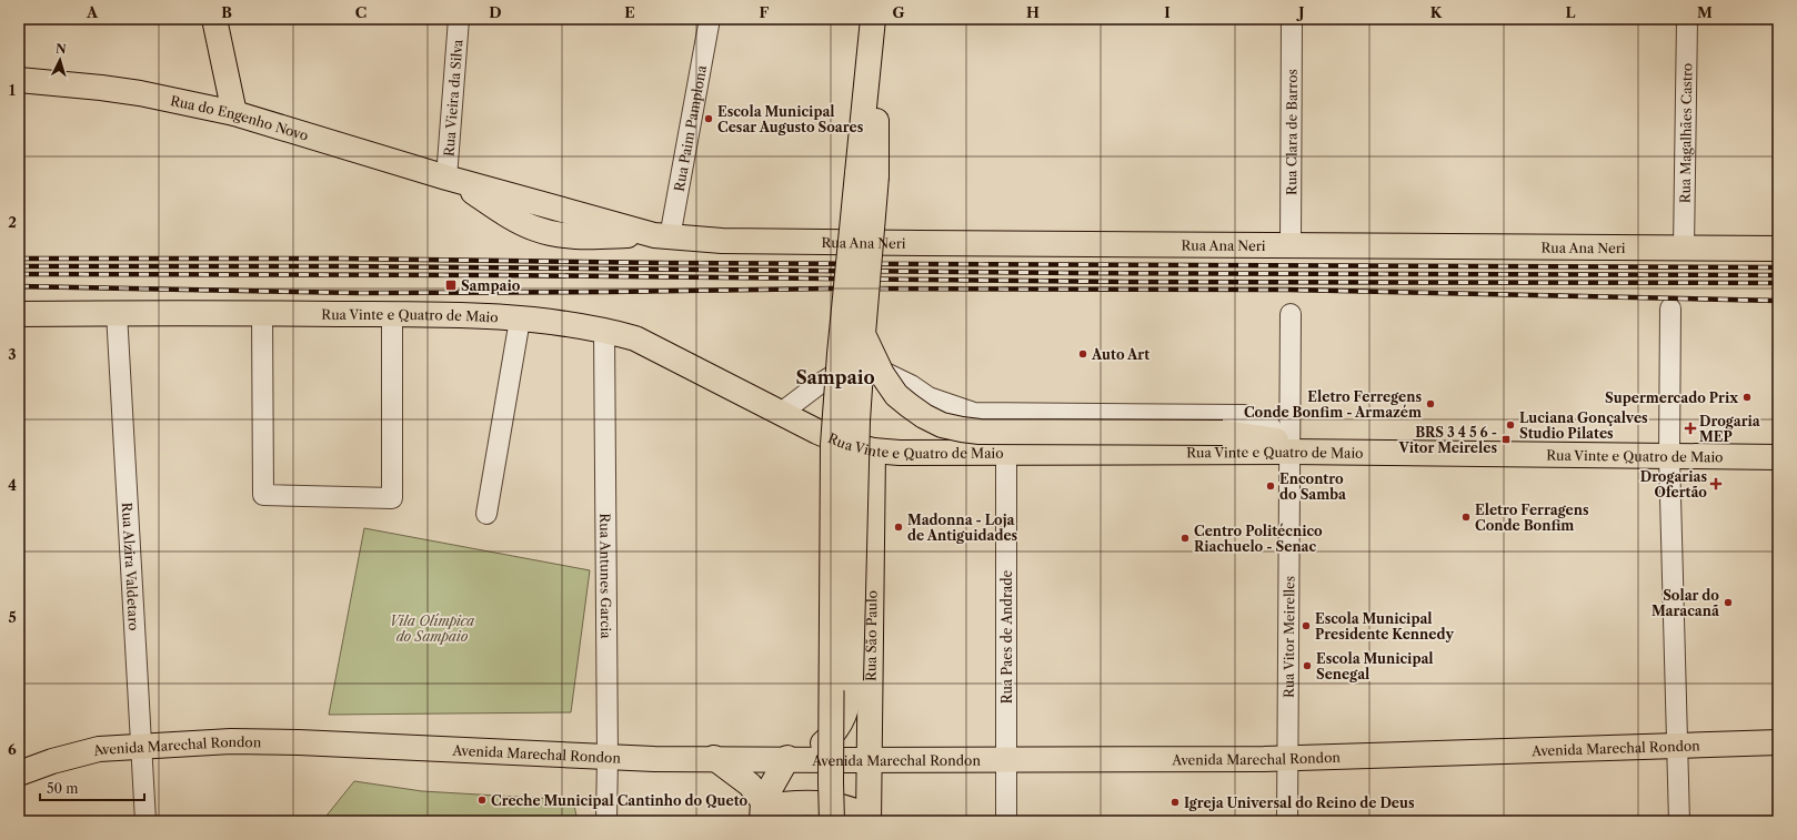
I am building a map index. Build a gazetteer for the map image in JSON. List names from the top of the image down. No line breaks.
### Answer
{"streets":{"main road":["Rua do Engenho Novo","Rua Ana Neri","Rua Vinte e Quatro de Maio","Rua São Paulo","Avenida Marechal Rondon"],"street":["Rua Vieira da Silva","Rua Paim Pamplona","Rua Clara de Barros","Rua Magalhães Castro","Rua Alzira Valdetaro","Rua Antunes Garcia","Rua Paes de Andrade","Rua Vitor Meirelles"]},"crossings":[["Rua Vieira da Silva","Rua do Engenho Novo"],["Rua do Engenho Novo","Rua Paim Pamplona"],["Rua do Engenho Novo","Rua Ana Neri"],["Rua Paim Pamplona","Rua Ana Neri"],["Rua Clara de Barros","Rua Ana Neri"],["Rua Magalhães Castro","Rua Ana Neri"],["Rua Vinte e Quatro de Maio","Rua Alzira Valdetaro"],["Rua Vinte e Quatro de Maio","Rua Antunes Garcia"],["Rua Vinte e Quatro de Maio","Rua São Paulo"],["Rua Vinte e Quatro de Maio","Rua Paes de Andrade"],["Rua Vinte e Quatro de Maio","Rua Vitor Meirelles"],["Rua Alzira Valdetaro","Avenida Marechal Rondon"],["Rua Antunes Garcia","Avenida Marechal Rondon"],["Rua São Paulo","Avenida Marechal Rondon"],["Rua Paes de Andrade","Avenida Marechal Rondon"],["Rua Vitor Meirelles","Avenida Marechal Rondon"]],"districts":["Sampaio"],"parks":["Vila Olímpica do Sampaio"],"places":{"other":["Escola Municipal Cesar Augusto Soares","Auto Art","Supermercado Prix","Eletro Ferregens Conde Bonfim - Armazém","Luciana Gonçalves Studio Pilates","Encontro do Samba","Eletro Ferragens Conde Bonfim","Madonna - Loja de Antiguidades","Centro Politécnico Riachuelo - Senac","Solar do Maracanã","Escola Municipal Presidente Kennedy","Escola Municipal Senegal","Creche Municipal Cantinho do Queto","Igreja Universal do Reino de Deus"],"transit":["Sampaio","BRS 3 4 5 6 - Vitor Meireles"],"health":["Drogaria MEP","Drogarias Ofertão"]},"scale_bar":"50 m","north":"top","grid":{"columns":["A","B","C","D","E","F","G","H","I","J","K","L","M"],"rows":["1","2","3","4","5","6"]}}
